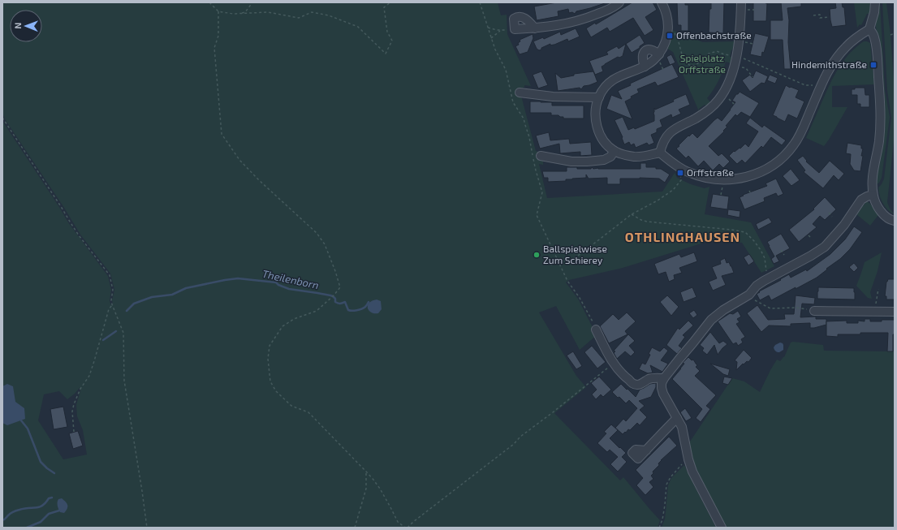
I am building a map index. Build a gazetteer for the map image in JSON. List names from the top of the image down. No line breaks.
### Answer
{"districts":["OTHLINGHAUSEN"],"water":["Theilenborn"],"parks":["Spielplatz Orffstraße"],"places":{"transit":["Offenbachstraße","Hindemithstraße","Orffstraße"],"other":["Ballspielwiese Zum Schierey"]},"north":"left"}
